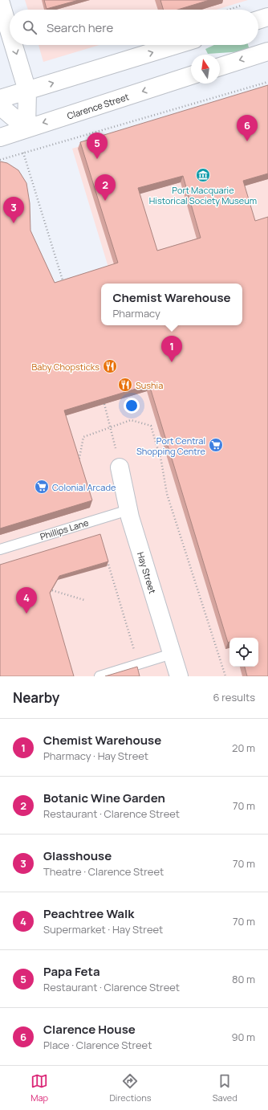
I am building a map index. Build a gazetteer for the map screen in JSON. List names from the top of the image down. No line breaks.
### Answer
{"streets":{"street":["Clarence Street","Hay Street"],"lane":["Phillips Lane"]},"crossings":[["Phillips Lane","Hay Street"]],"places":{"museum":["Port Macquarie Historical Society Museum"],"restaurant":["Baby Chopsticks","Sushia"],"supermarket":["Port Central Shopping Centre","Colonial Arcade"]},"north":"top","page":{"search":"Search here","pins":["6","5","2","3","1","4"],"popup":["Chemist Warehouse","Pharmacy"],"heading":["Nearby","6 results"],"list":[{"mark":"1","name":"Chemist Warehouse","note":"Pharmacy · Hay Street","value":"20 m"},{"mark":"2","name":"Botanic Wine Garden","note":"Restaurant · Clarence Street","value":"70 m"},{"mark":"3","name":"Glasshouse","note":"Theatre · Clarence Street","value":"70 m"},{"mark":"4","name":"Peachtree Walk","note":"Supermarket · Hay Street","value":"70 m"},{"mark":"5","name":"Papa Feta","note":"Restaurant · Clarence Street","value":"80 m"},{"mark":"6","name":"Clarence House","note":"Place · Clarence Street","value":"90 m"}],"nav":["Map","Directions","Saved"]}}
